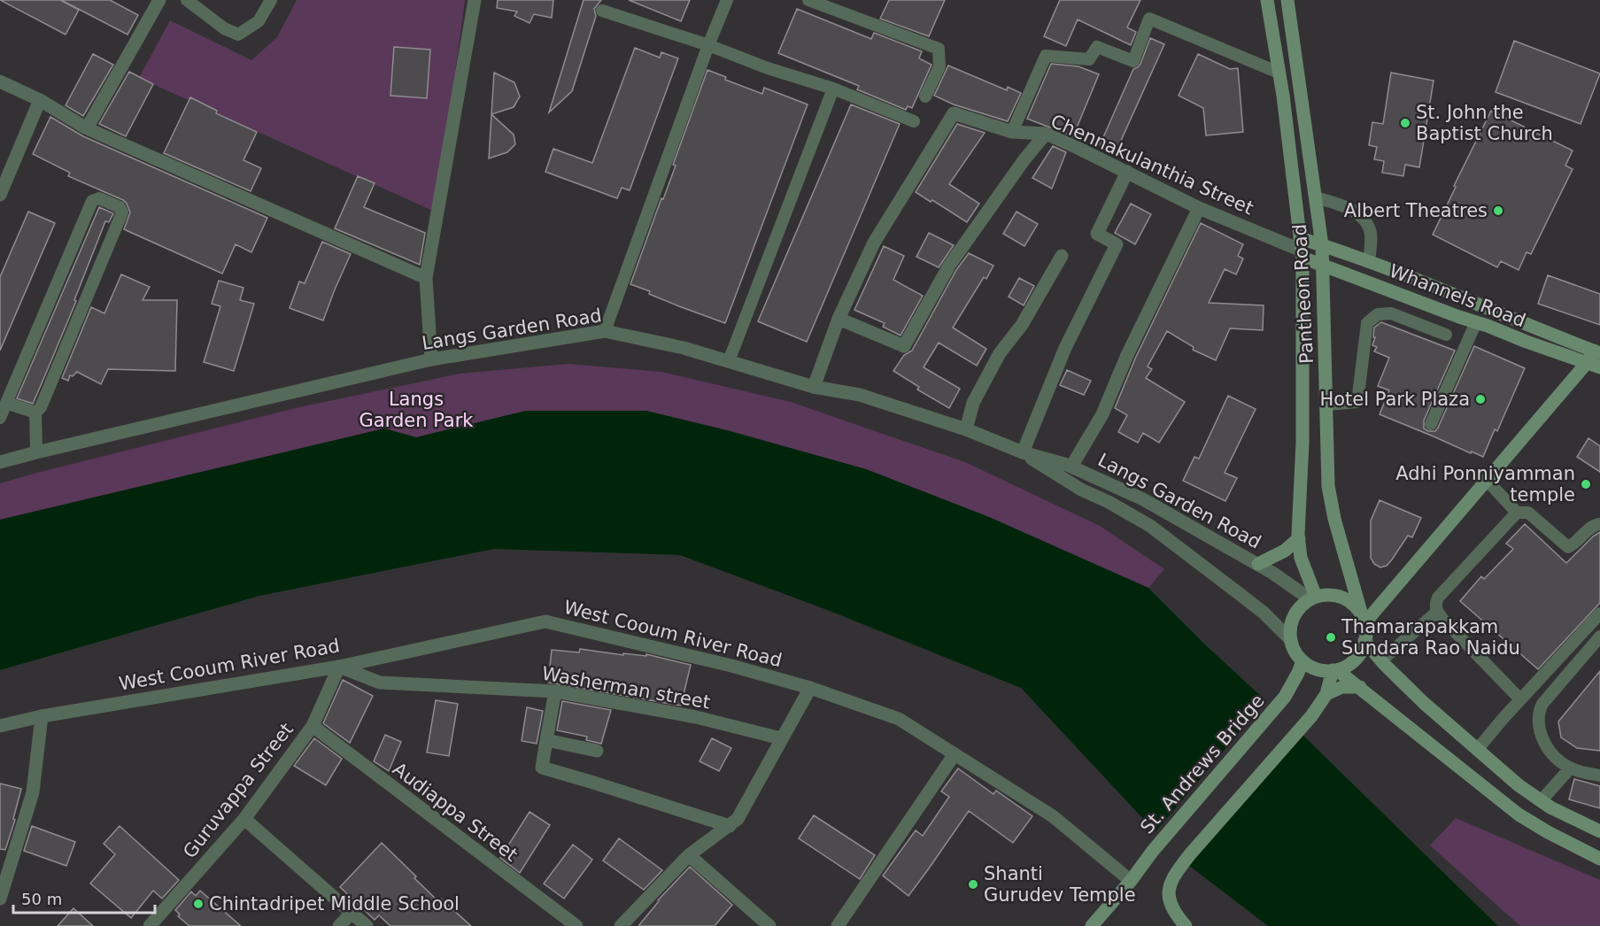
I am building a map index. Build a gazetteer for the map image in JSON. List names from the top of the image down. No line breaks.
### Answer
{"streets":{"main road":["Pantheon Road","Whannels Road","St. Andrews Bridge"],"street":["Chennakulanthia Street","Langs Garden Road","West Cooum River Road","Washerman street","Guruvappa Street","Audiappa Street"]},"crossings":[["Chennakulanthia Street","Pantheon Road"],["Chennakulanthia Street","Whannels Road"],["Pantheon Road","Whannels Road"],["Pantheon Road","Langs Garden Road"],["Pantheon Road","St. Andrews Bridge"],["Langs Garden Road","St. Andrews Bridge"],["West Cooum River Road","Washerman street"],["West Cooum River Road","St. Andrews Bridge"],["West Cooum River Road","Guruvappa Street"],["Washerman street","Guruvappa Street"],["Guruvappa Street","Audiappa Street"]],"parks":["Langs Garden Park"],"places":["St. John the Baptist Church","Albert Theatres","Hotel Park Plaza","Adhi Ponniyamman temple","Thamarapakkam Sundara Rao Naidu","Shanti Gurudev Temple","Chintadripet Middle School"],"scale_bar":"50 m"}
